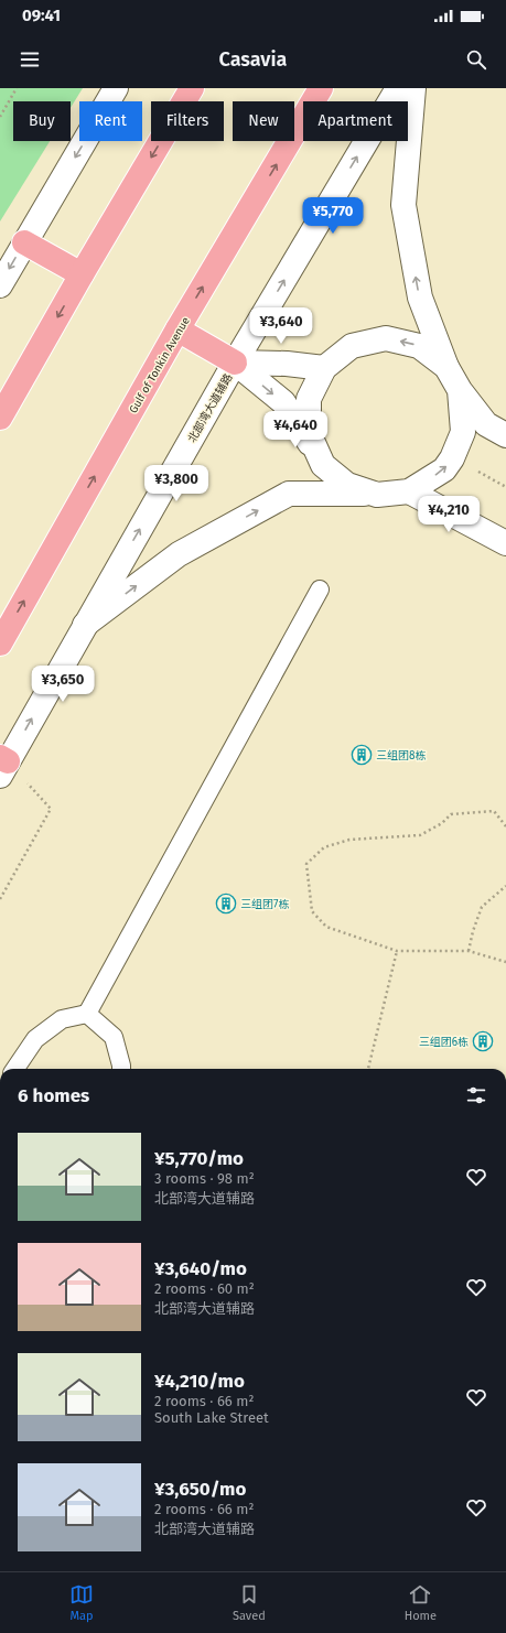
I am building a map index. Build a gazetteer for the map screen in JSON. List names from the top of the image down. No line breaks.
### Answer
{"streets":{"highway":["Gulf of Tonkin Avenue"],"street":["北部湾大道辅路"]},"one_way":["北部湾大道辅路"],"places":{"building":["三组团8栋","三组团7栋","三组团6栋"]},"page":{"status":"09:41","header":"Casavia","chip":["Buy","Rent","Filters","New","Apartment"],"price":["¥5,770","¥3,640","¥4,640","¥3,800","¥4,210","¥3,650"],"heading":"6 homes","list":[{"name":"¥5,770/mo","note":"3 rooms · 98 m² · 北部湾大道辅路"},{"name":"¥3,640/mo","note":"2 rooms · 60 m² · 北部湾大道辅路"},{"name":"¥4,210/mo","note":"2 rooms · 66 m² · South Lake Street"},{"name":"¥3,650/mo","note":"2 rooms · 66 m² · 北部湾大道辅路"}],"tabs":["Map","Saved","Home"]}}
